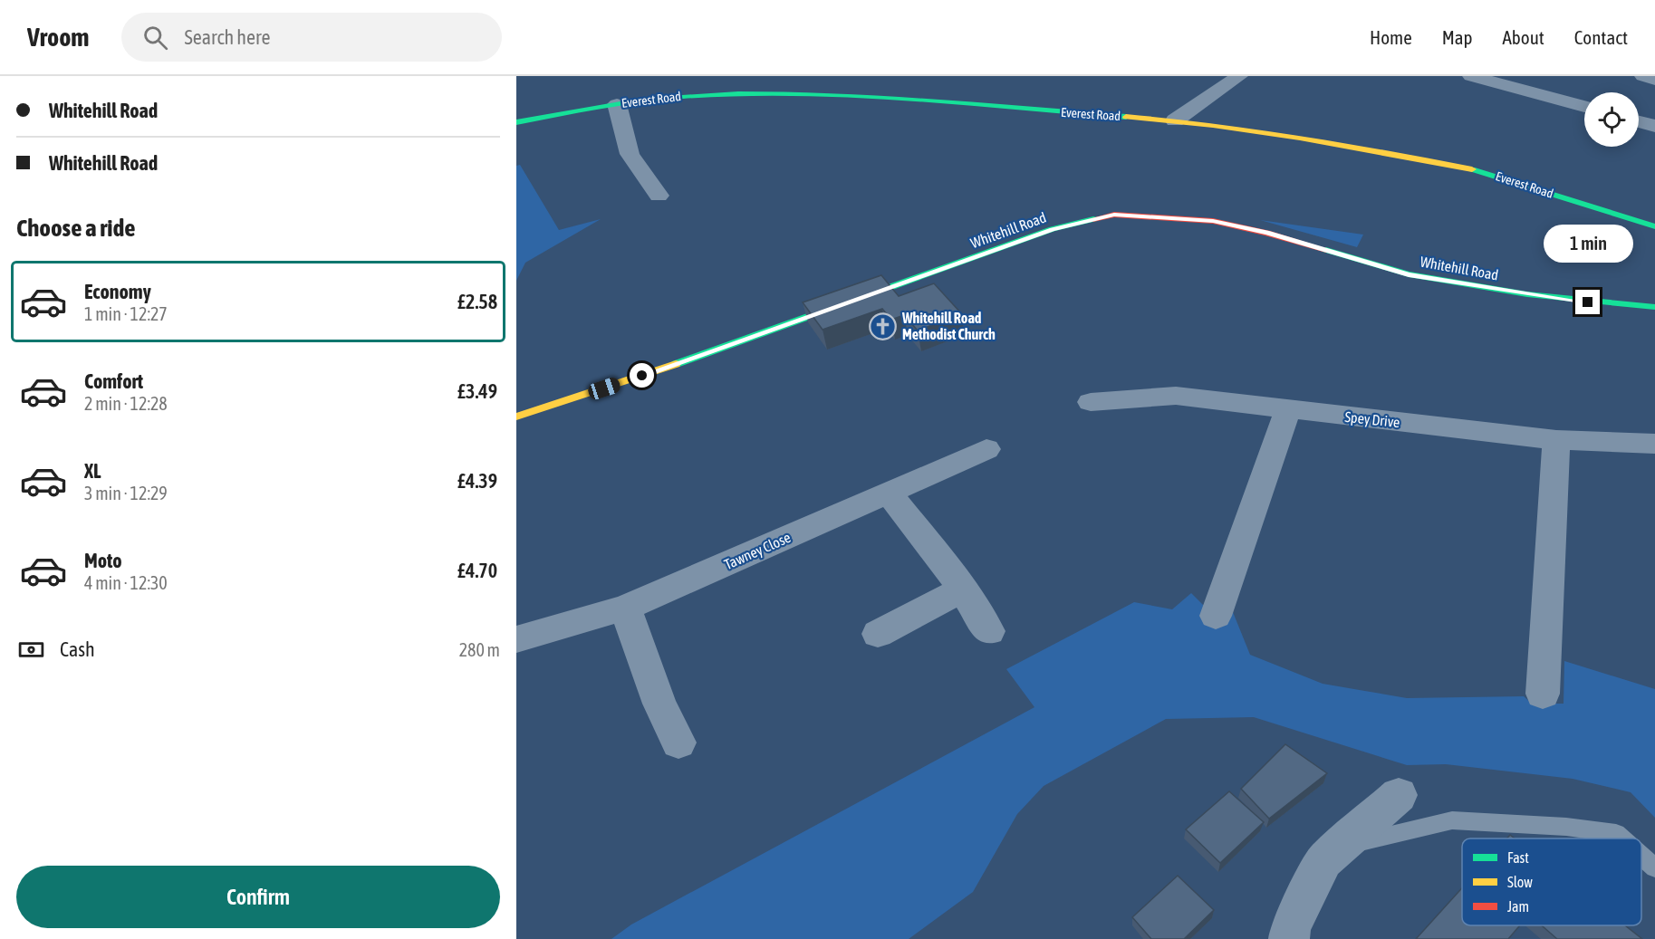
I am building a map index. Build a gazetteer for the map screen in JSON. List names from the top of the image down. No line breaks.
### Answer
{"streets":{"street":["Everest Road","Whitehill Road","Spey Drive","Tawney Close"]},"places":{"church":["Whitehill Road Methodist Church"]},"legend":["Fast","Slow","Jam"],"page":{"header":"Vroom","search":"Search here","nav":["Home","Map","About","Contact"],"banner":["Whitehill Road","Whitehill Road"],"heading":"Choose a ride","bubble":"1 min","list":[{"name":"Economy","note":"1 min · 12:27","value":"£2.58"},{"name":"Comfort","note":"2 min · 12:28","value":"£3.49"},{"name":"XL","note":"3 min · 12:29","value":"£4.39"},{"name":"Moto","note":"4 min · 12:30","value":"£4.70"}],"pay":["Cash","280 m"],"buttons":"Confirm"}}
